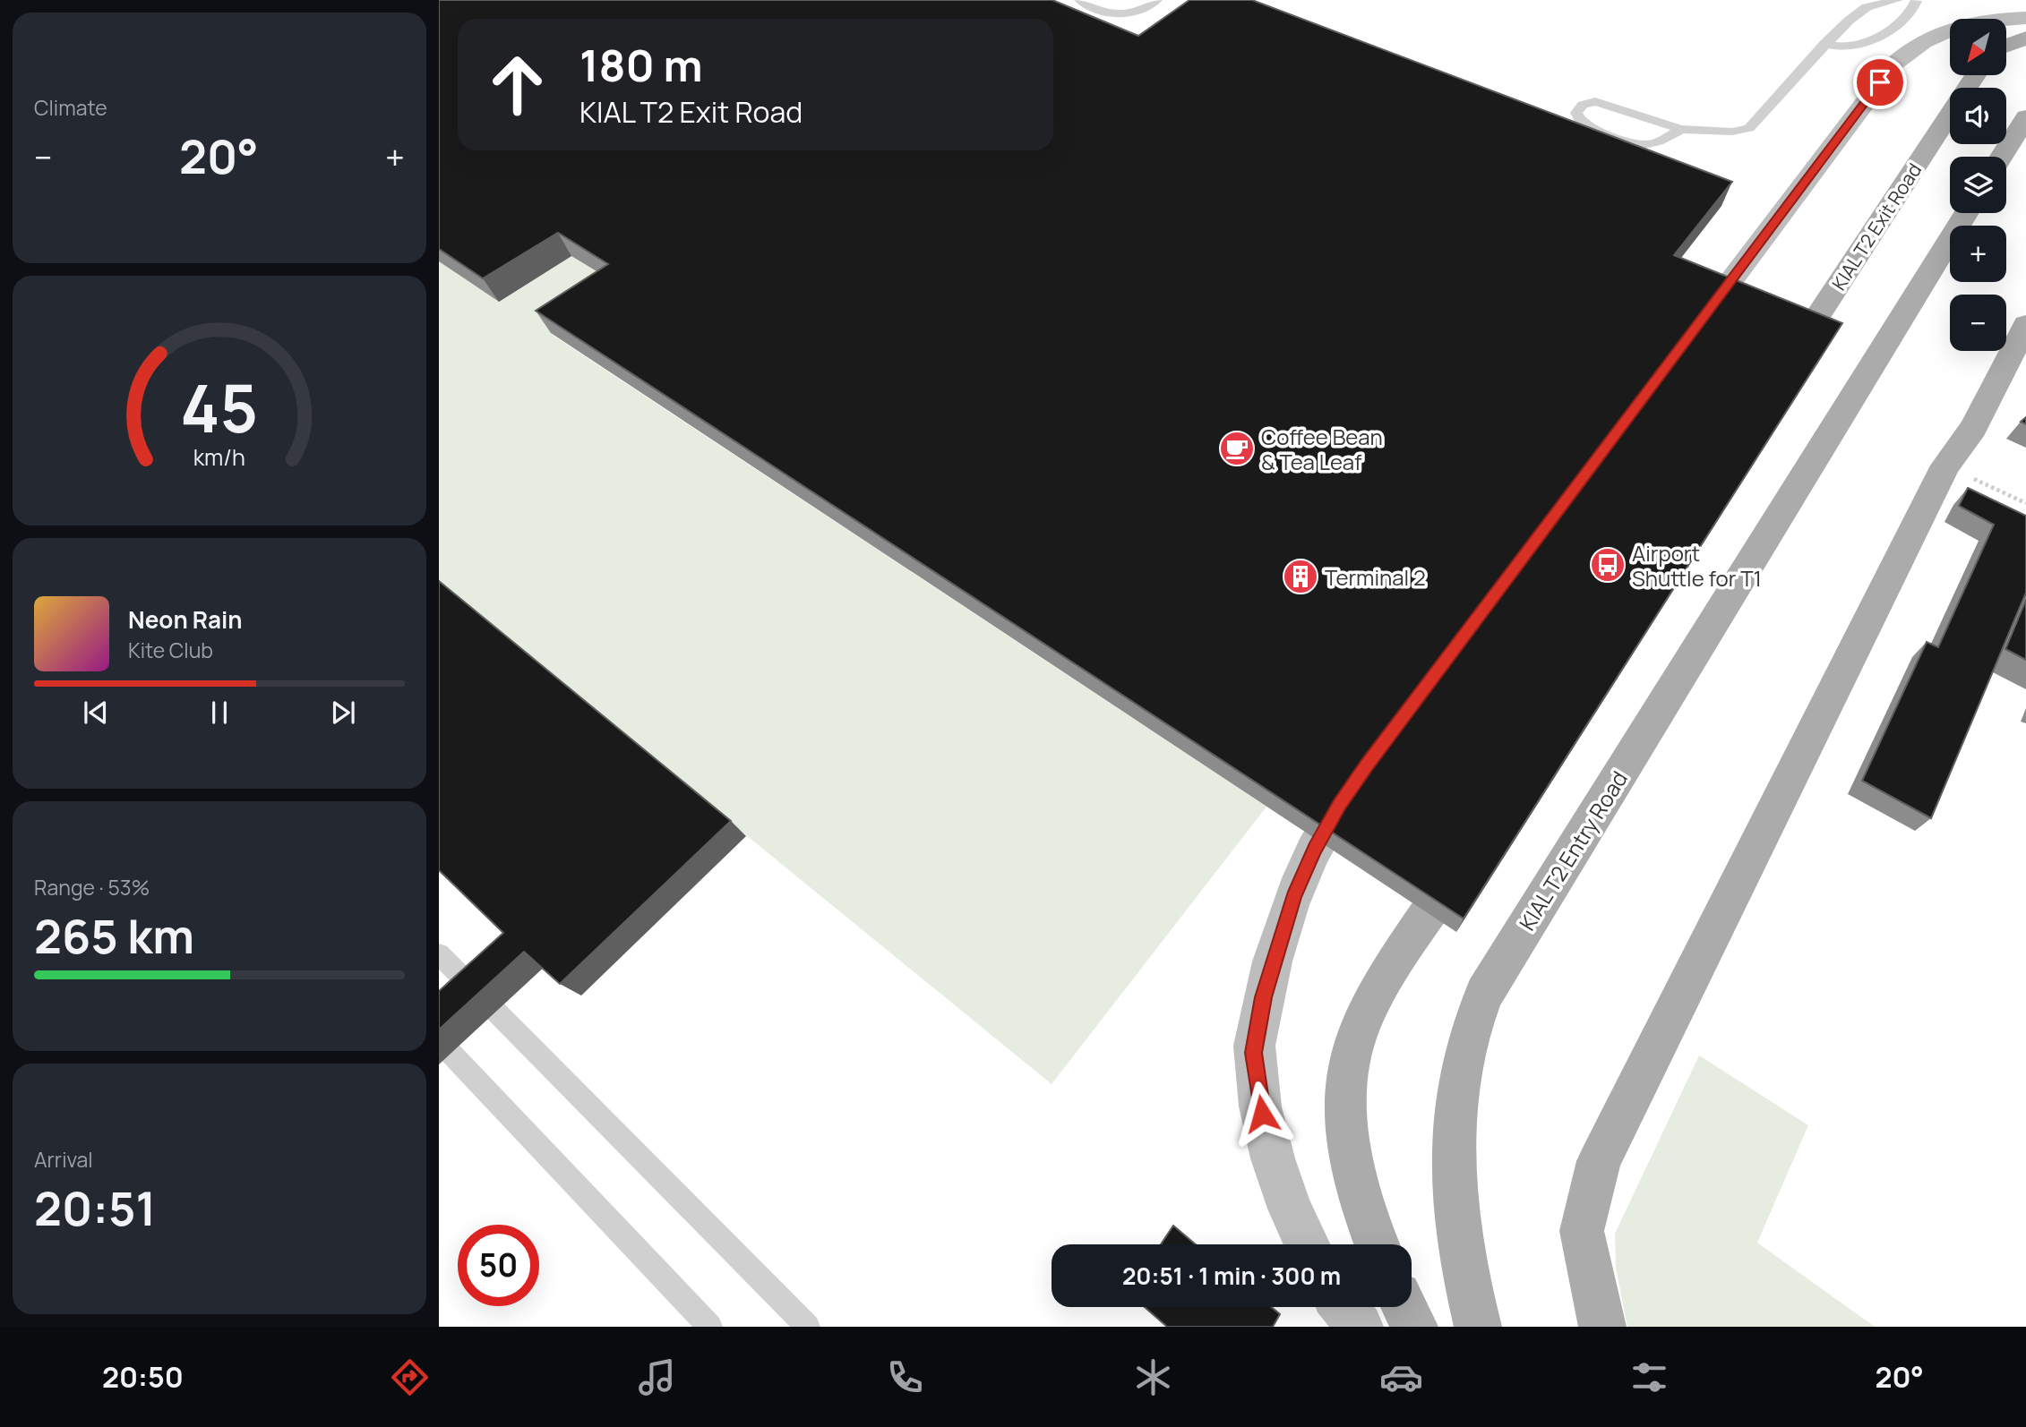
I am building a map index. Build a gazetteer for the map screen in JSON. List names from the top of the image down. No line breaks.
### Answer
{"streets":{"main road":["KIAL T2 Exit Road","KIAL T2 Entry Road"]},"places":{"cafe":["Coffee Bean & Tea Leaf"],"bus stop":["Airport Shuttle for T1"],"building":["Terminal 2"]},"north":"bottom left","page":{"tile":["Climate",["Range · 53%","265 km"],["Arrival","20:51"]],"map_buttons":["+","−"],"turn":["180 m","KIAL T2 Exit Road"],"heat":["−","20°","+"],"song":["Neon Rain","Kite Club"],"limit":"50","trip":"20:51 · 1 min · 300 m","tabs":["20:50","20°"],"gauge":["45","km/h"]}}
